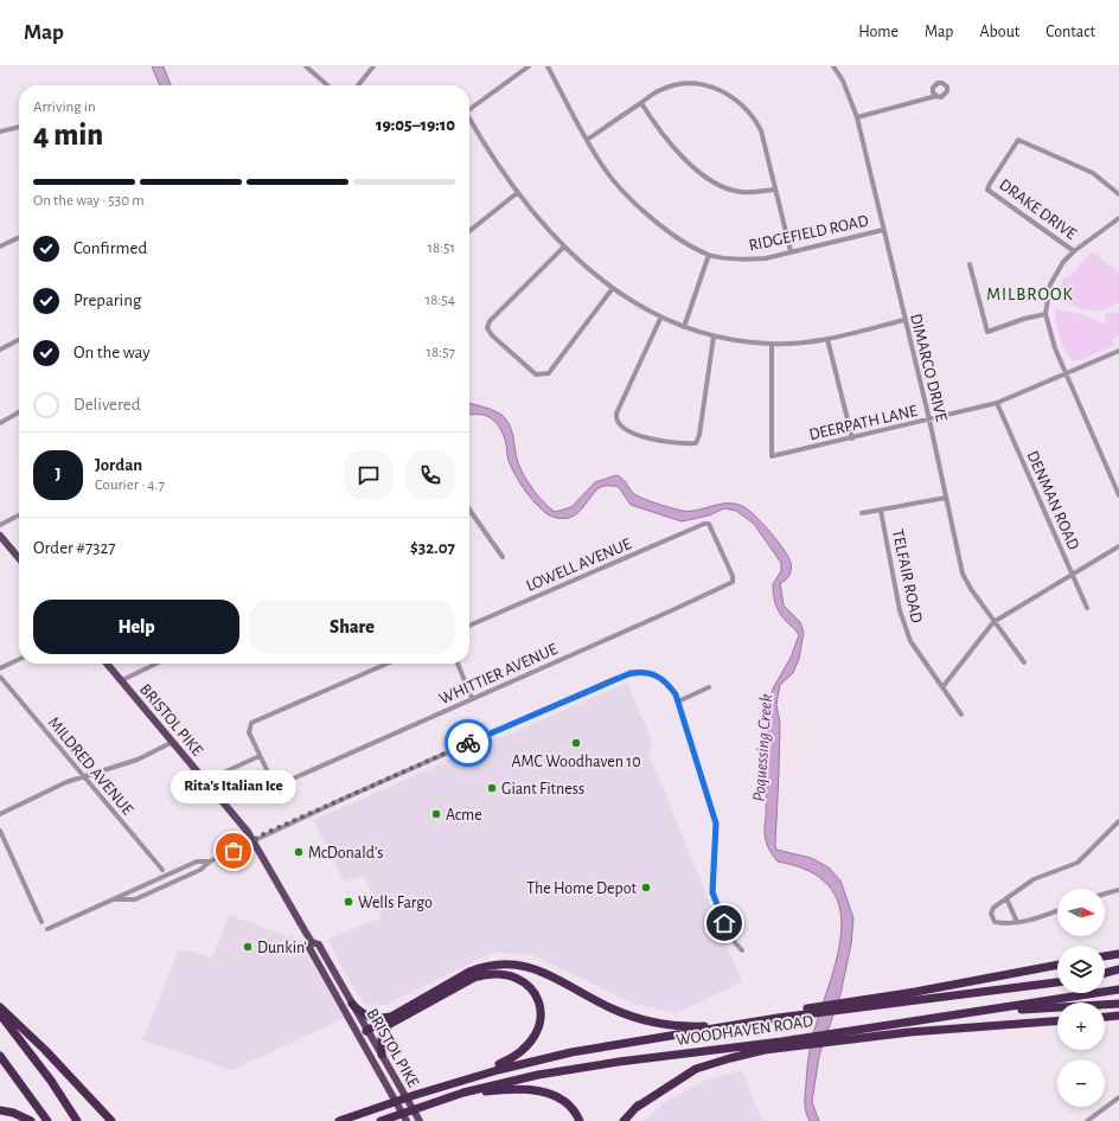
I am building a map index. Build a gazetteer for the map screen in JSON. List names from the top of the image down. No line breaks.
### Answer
{"streets":{"highway":["WOODHAVEN ROAD"],"main road":["BRISTOL PIKE"],"street":["DRAKE DRIVE","RIDGEFIELD ROAD","DIMARCO DRIVE","DEERPATH LANE","DENMAN ROAD","LOWELL AVENUE","TELFAIR ROAD","WHITTIER AVENUE","MILDRED AVENUE"]},"crossings":[["RIDGEFIELD ROAD","DIMARCO DRIVE"],["DIMARCO DRIVE","DEERPATH LANE"],["DEERPATH LANE","DENMAN ROAD"],["LOWELL AVENUE","WHITTIER AVENUE"]],"districts":["MILBROOK"],"water":["Poquessing Creek"],"places":["AMC Woodhaven 10","Giant Fitness","Acme","Rita's Italian Ice","McDonald's","The Home Depot","Wells Fargo","Dunkin'"],"north":"right","page":{"header":"Map","nav":["Home","Map","About","Contact"],"heading":["4 min","Arriving in","19:05–19:10"],"panel":["Jordan","Courier · 4.7","Order #7327","$32.07"],"bar":"On the way · 530 m","list":[["Confirmed","18:51"],["Preparing","18:54"],["On the way","18:57"],"Delivered"],"round":"J","buttons":["Help","Share"],"bubble":"Rita's Italian Ice","map_buttons":["+","−"]}}
